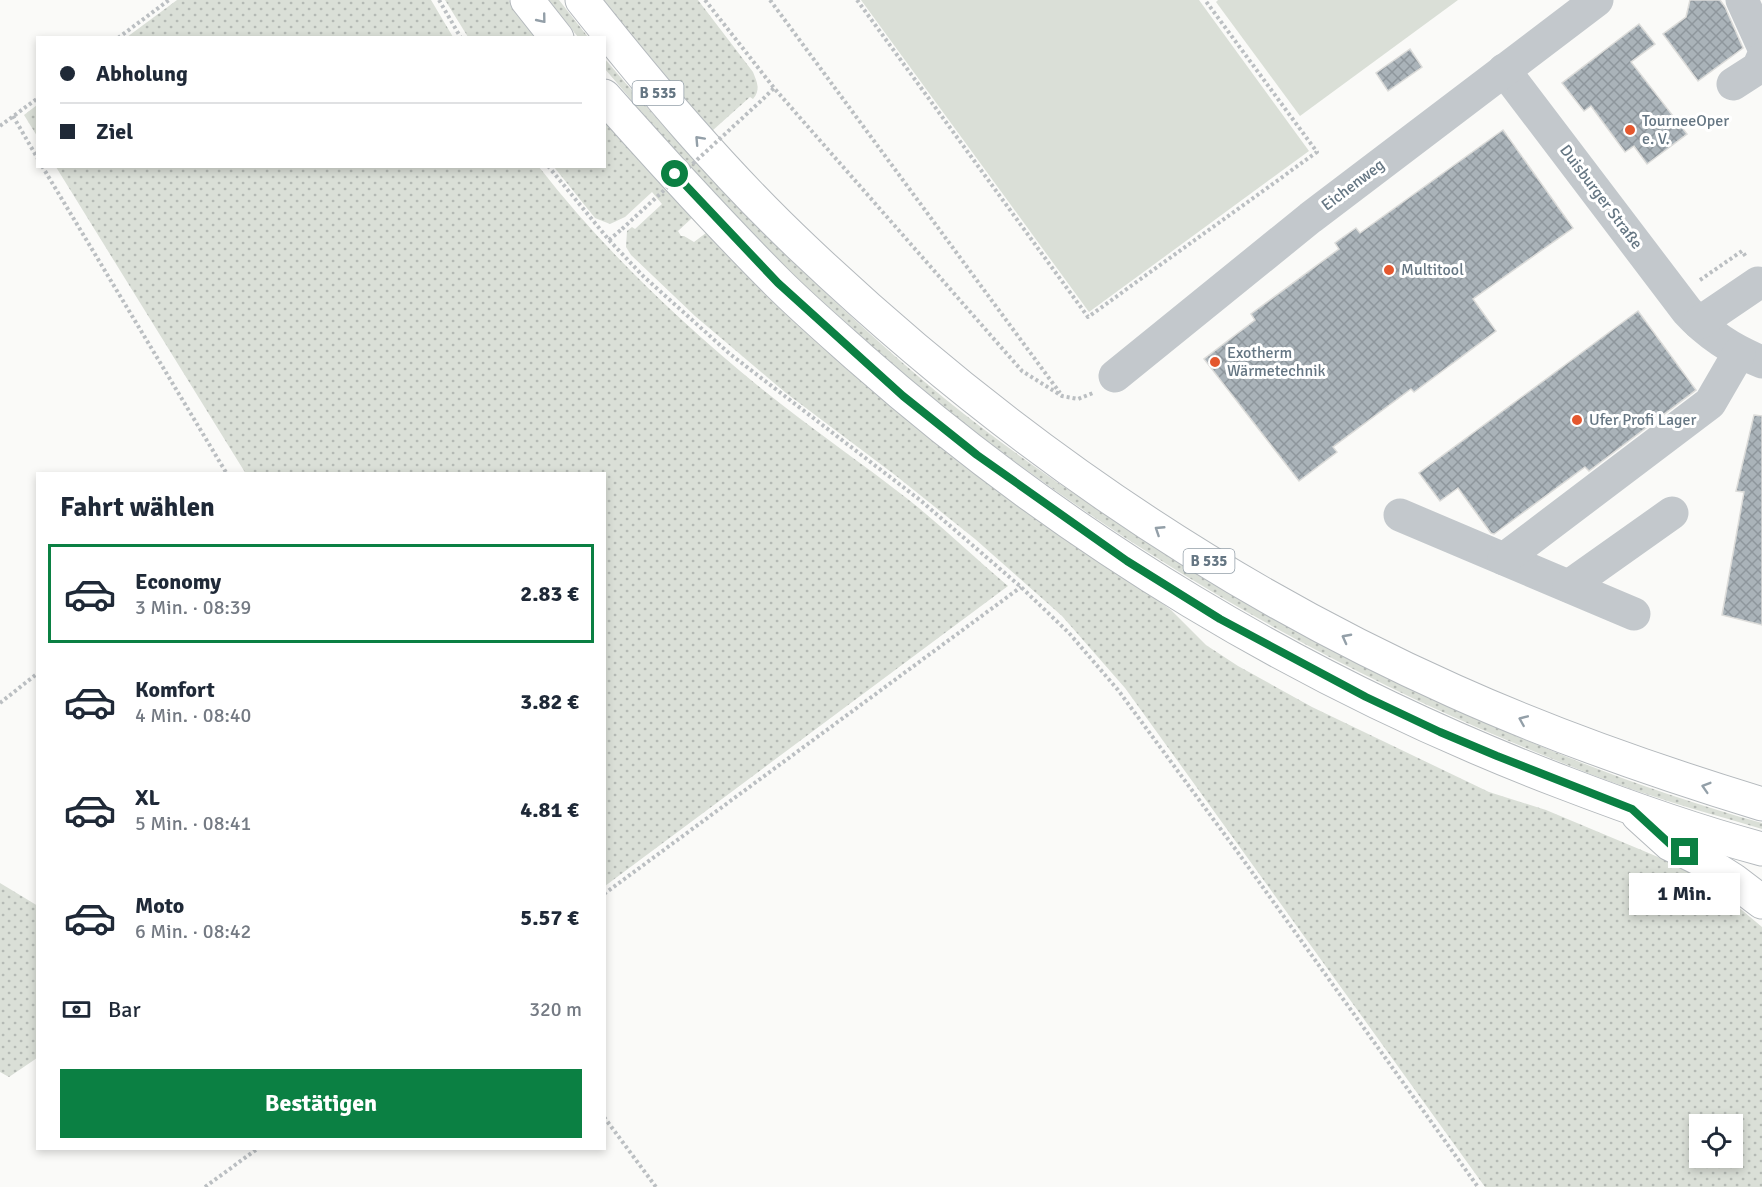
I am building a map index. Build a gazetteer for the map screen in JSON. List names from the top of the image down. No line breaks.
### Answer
{"streets":{"highway":["B 535"],"street":["Eichenweg","Duisburger Straße"]},"crossings":[["Eichenweg","Duisburger Straße"]],"places":["TourneeOper e. V.","Multitool","Exotherm Wärmetechnik","Ufer Profi Lager"],"page":{"banner":["Abholung","Ziel"],"heading":"Fahrt wählen","list":[{"name":"Economy","note":"3 Min. · 08:39","value":"2.83 €"},{"name":"Komfort","note":"4 Min. · 08:40","value":"3.82 €"},{"name":"XL","note":"5 Min. · 08:41","value":"4.81 €"},{"name":"Moto","note":"6 Min. · 08:42","value":"5.57 €"}],"bubble":"1 Min.","pay":["Bar","320 m"],"buttons":"Bestätigen"}}
